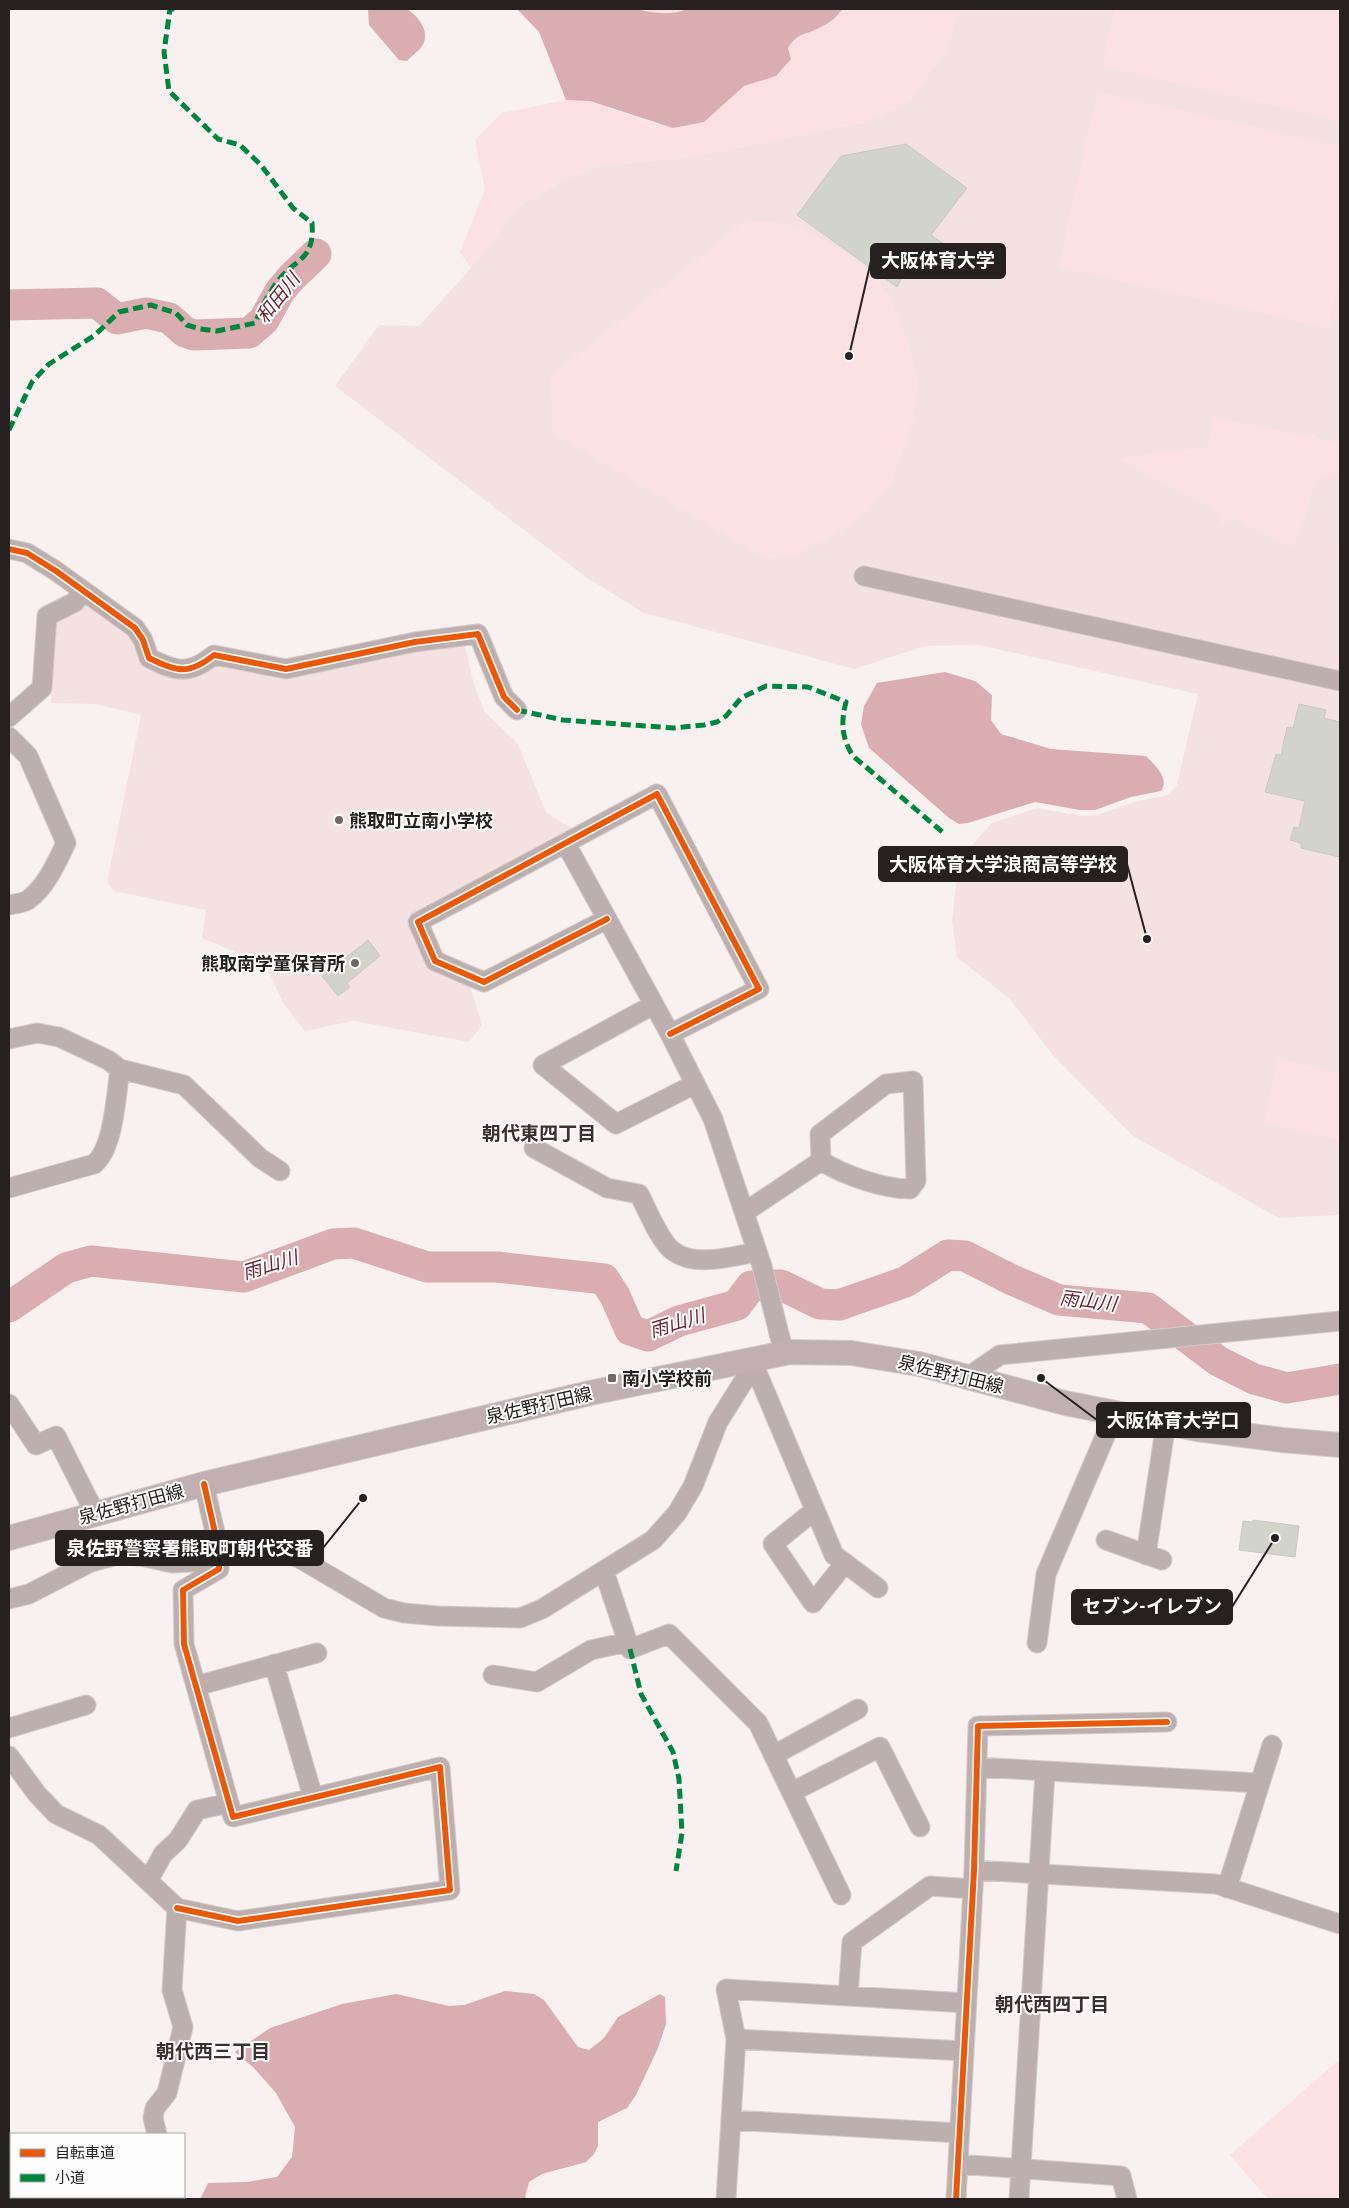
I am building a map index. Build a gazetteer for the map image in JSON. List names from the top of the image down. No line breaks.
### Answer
{"streets":{"main road":["泉佐野打田線"]},"districts":["朝代東四丁目","朝代西四丁目","朝代西三丁目"],"water":["和田川","雨山川"],"places":{"other":["大阪体育大学","熊取町立南小学校","大阪体育大学浪商高等学校","熊取南学童保育所","大阪体育大学口","泉佐野警察署熊取町朝代交番","セブン-イレブン"],"transit":["南小学校前"]},"legend":["自転車道","小道"]}
